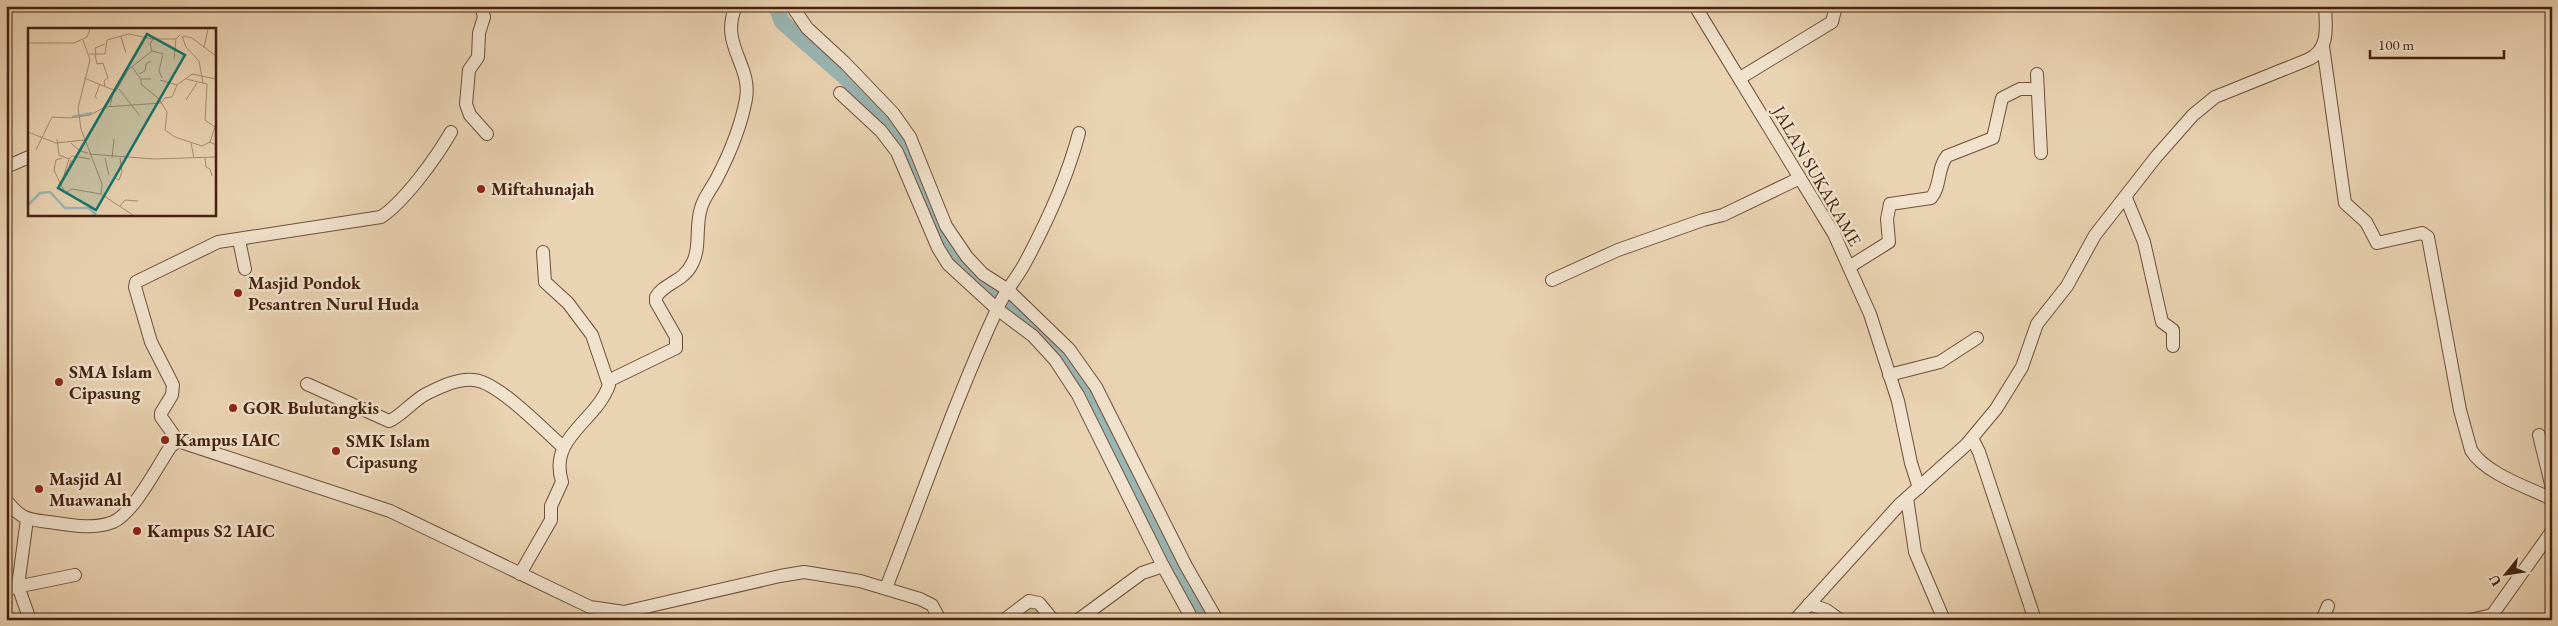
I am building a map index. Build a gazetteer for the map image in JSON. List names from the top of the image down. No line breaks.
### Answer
{"streets":{"street":["JALAN SUKARAME"]},"places":["Miftahunajah","Masjid Pondok Pesantren Nurul Huda","SMA Islam Cipasung","GOR Bulutangkis","Kampus IAIC","SMK Islam Cipasung","Masjid Al Muawanah","Kampus S2 IAIC"],"scale_bar":"100 m","north":"bottom left"}
